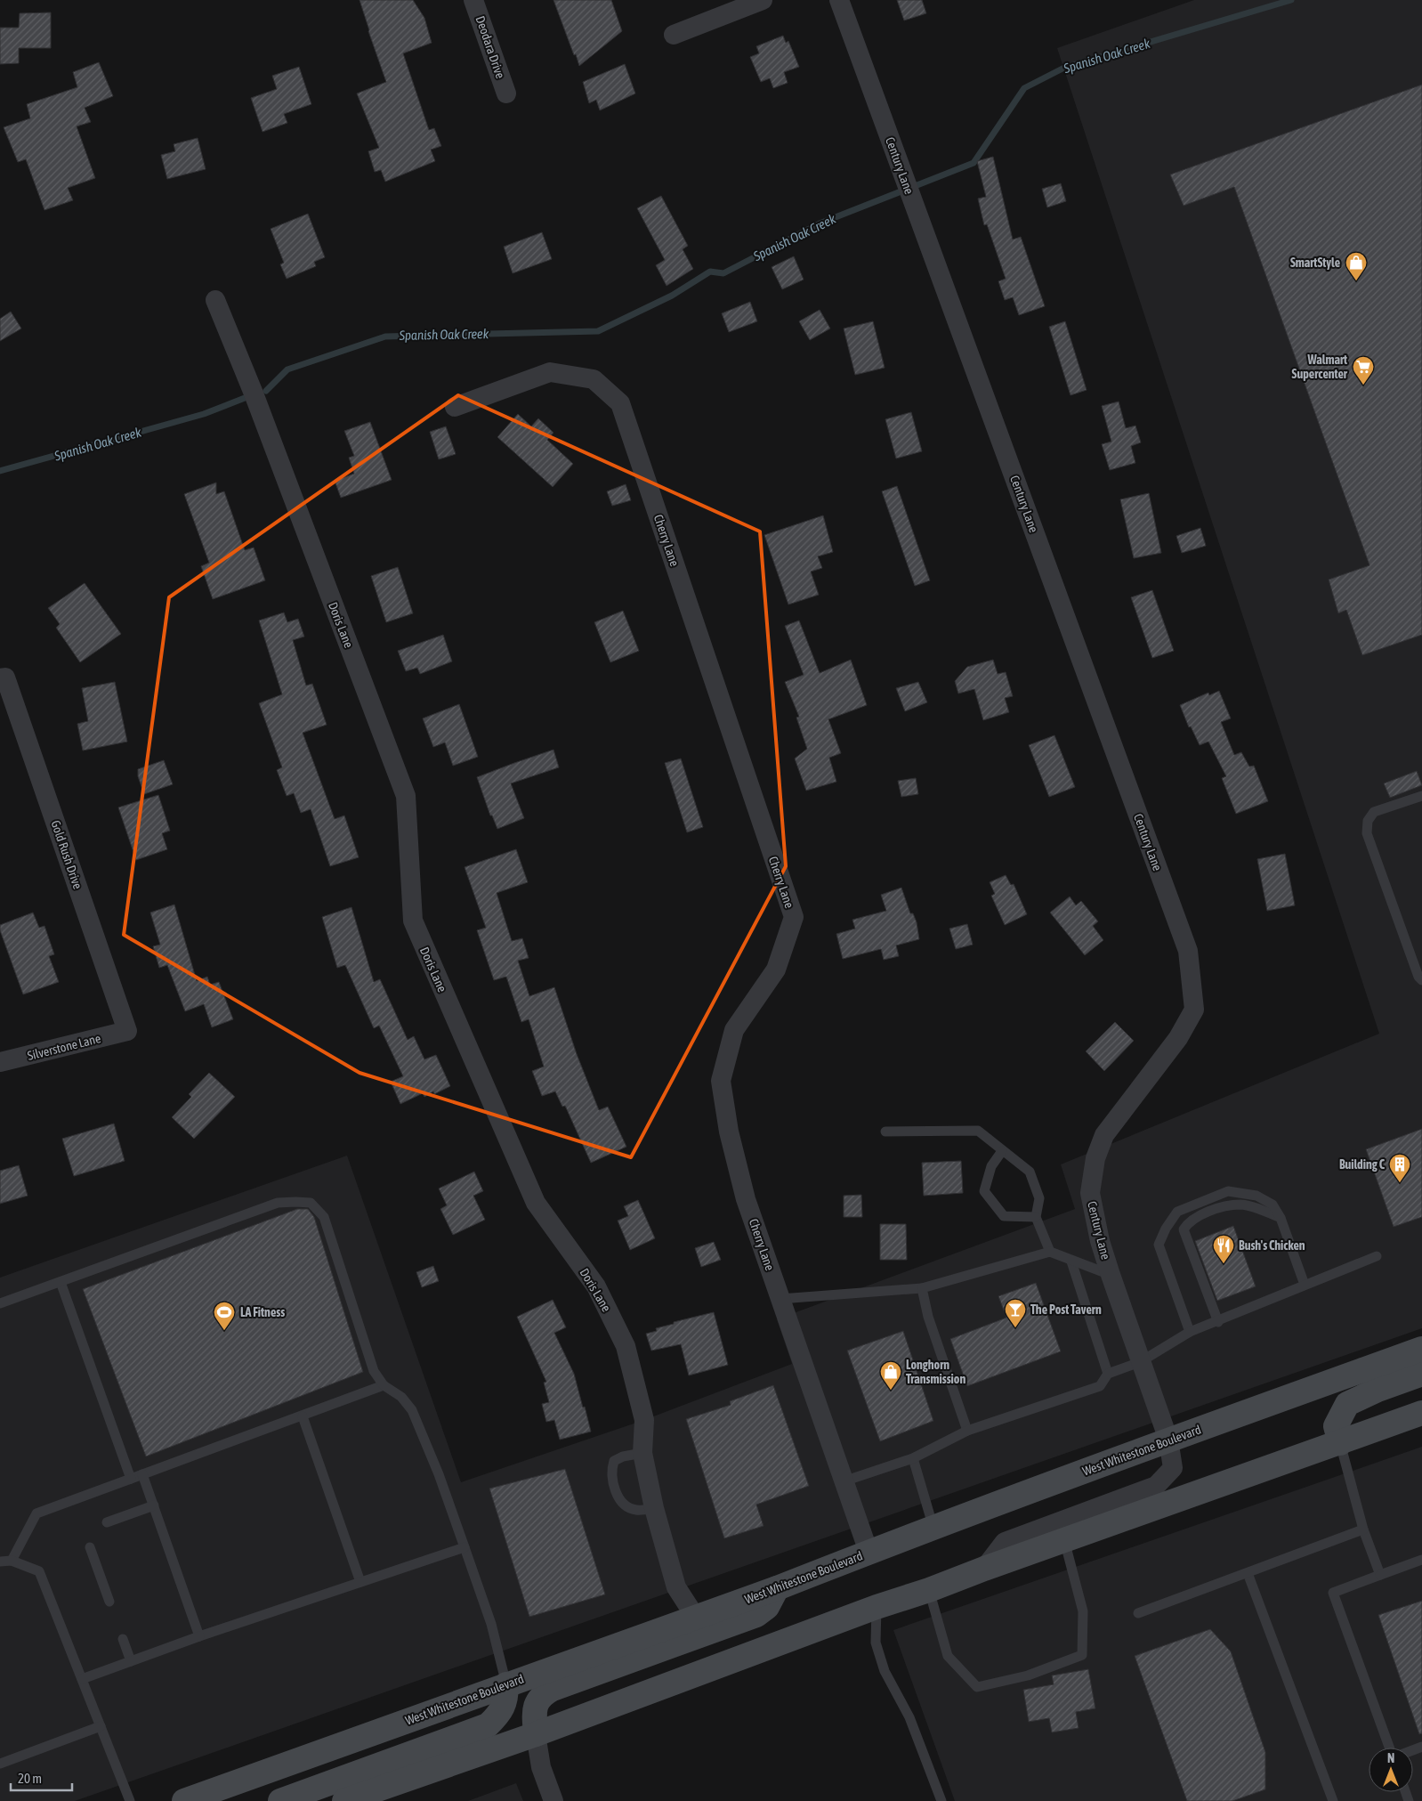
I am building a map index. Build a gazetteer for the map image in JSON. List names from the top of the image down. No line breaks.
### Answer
{"streets":{"main road":["West Whitestone Boulevard"],"street":["Deodara Drive","Century Lane","Cherry Lane","Doris Lane","Gold Rush Drive","Silverstone Lane"]},"crossings":[["Century Lane","West Whitestone Boulevard"],["Cherry Lane","West Whitestone Boulevard"],["Doris Lane","West Whitestone Boulevard"],["Gold Rush Drive","Silverstone Lane"]],"water":["Spanish Oak Creek"],"places":{"shop":["SmartStyle","Longhorn Transmission"],"supermarket":["Walmart Supercenter"],"building":["Building C"],"restaurant":["Bush's Chicken"],"bar":["The Post Tavern"],"sports":["LA Fitness"]},"scale_bar":"20 m","north":"top"}
